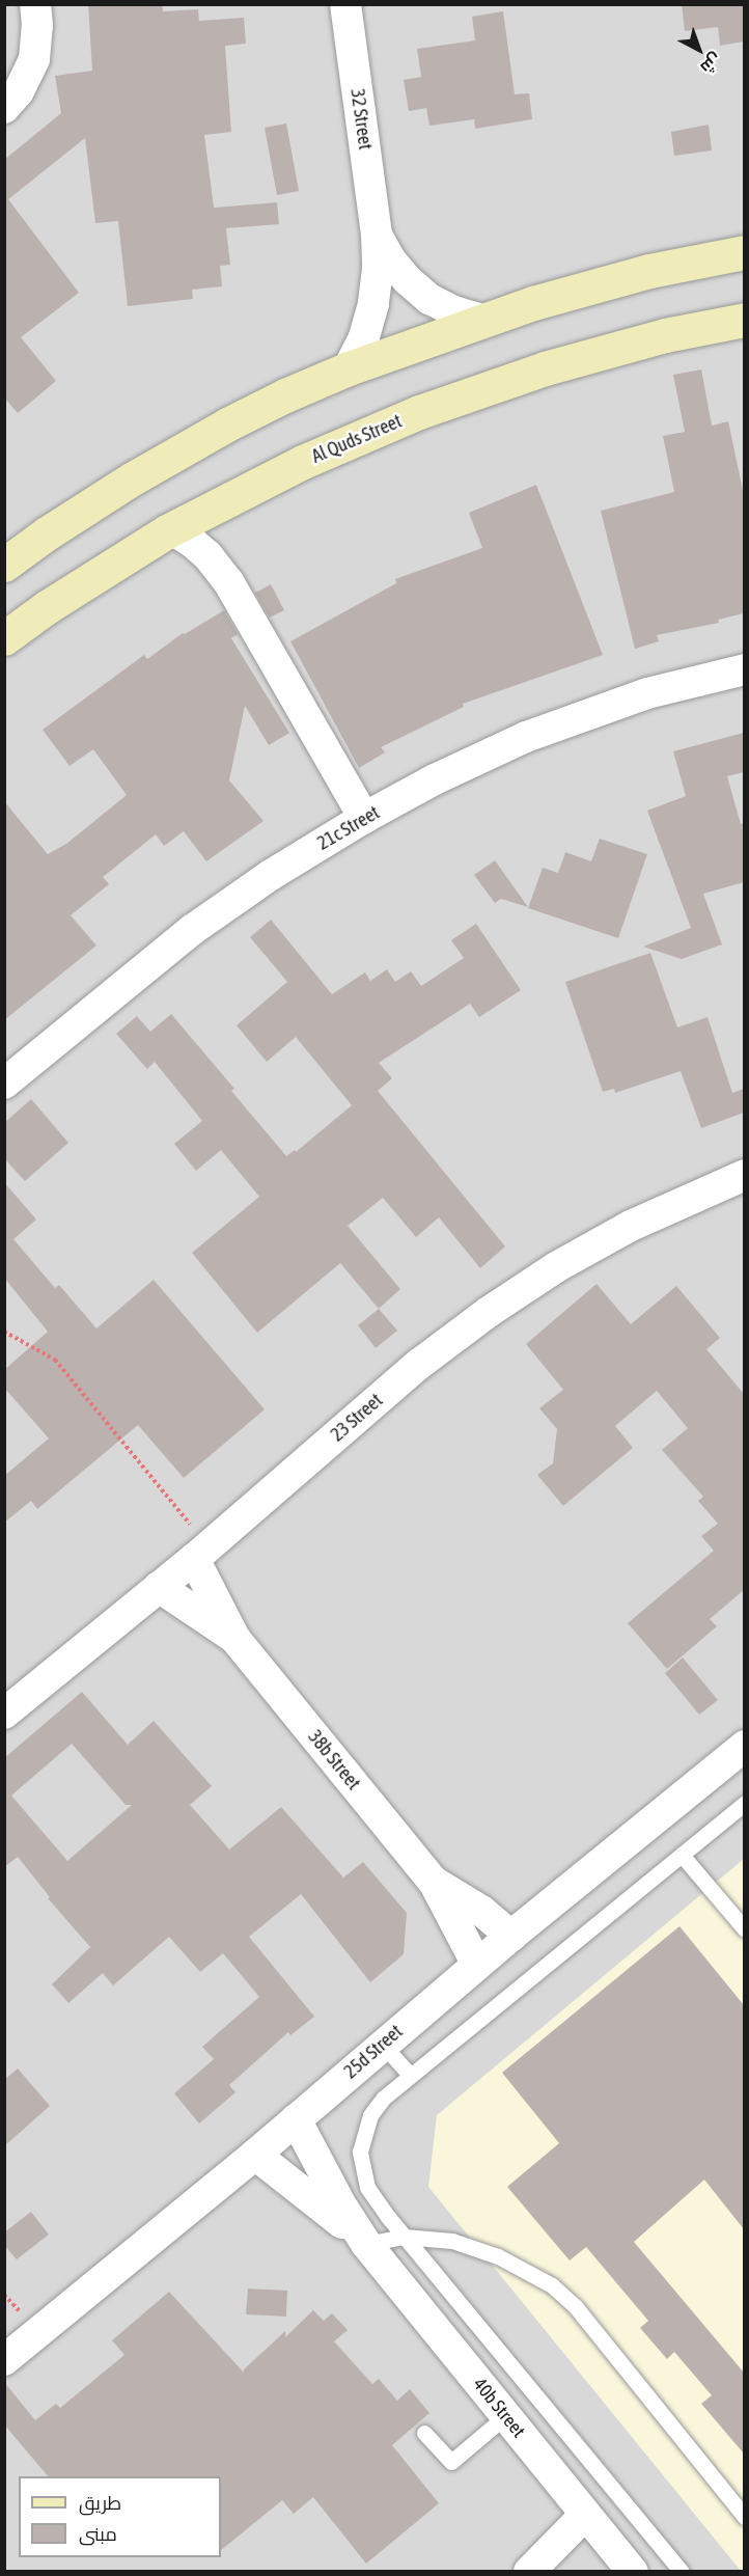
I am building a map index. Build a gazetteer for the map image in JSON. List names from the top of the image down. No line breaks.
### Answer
{"streets":{"main road":["Al Quds Street"],"street":["32 Street","21c Street","23 Street","38b Street","25d Street","40b Street"]},"crossings":[["23 Street","38b Street"],["38b Street","25d Street"],["25d Street","40b Street"]],"legend":["طريق","مبنى"],"north":"bottom right"}
